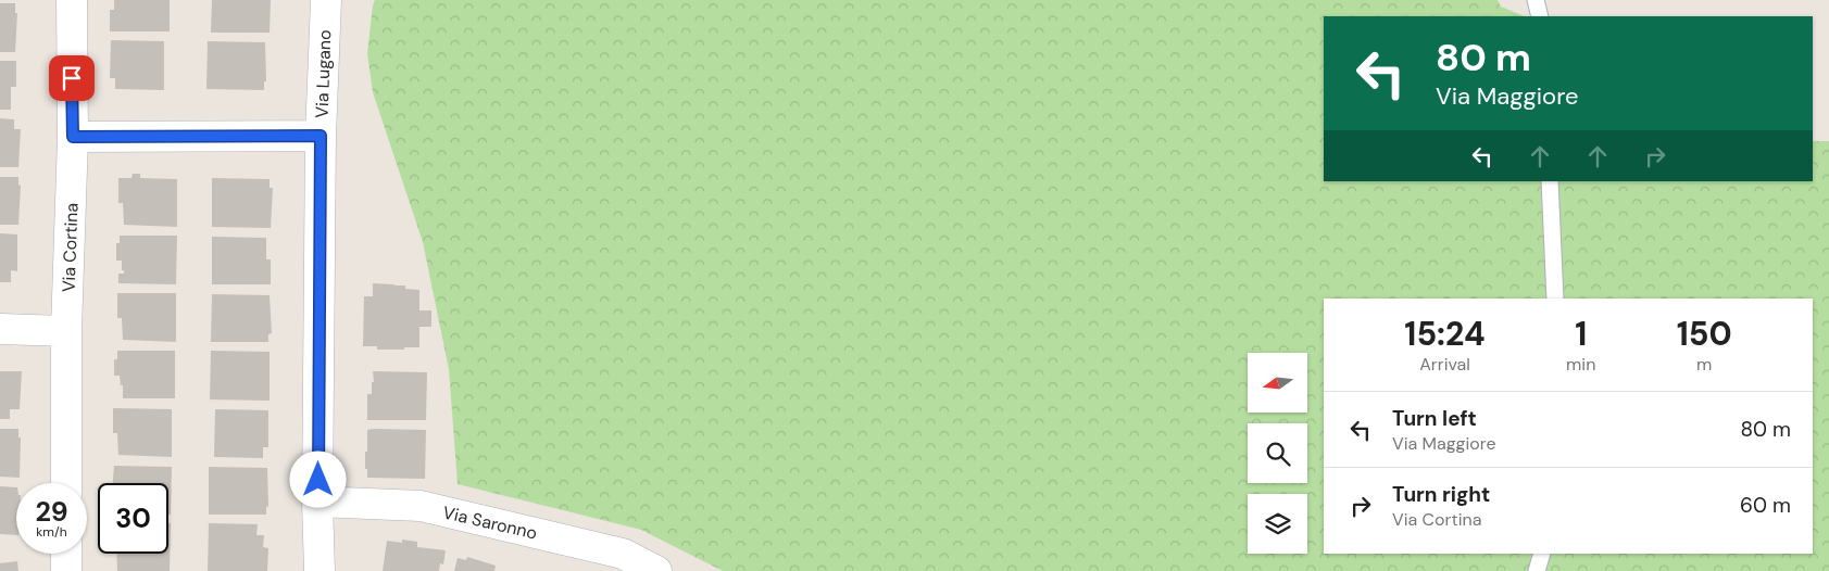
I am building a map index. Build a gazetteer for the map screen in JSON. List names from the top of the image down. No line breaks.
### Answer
{"streets":{"street":["Via Lugano","Via Cortina","Via Saronno"]},"crossings":[["Via Lugano","Via Saronno"]],"north":"left","page":{"turn":["80 m","Via Maggiore"],"eta":["15:24","Arrival","1","min","150","m"],"list":[{"name":"Turn left","note":"Via Maggiore","value":"80 m"},{"name":"Turn right","note":"Via Cortina","value":"60 m"}],"speed":"29 km/h","limit":"30"}}
